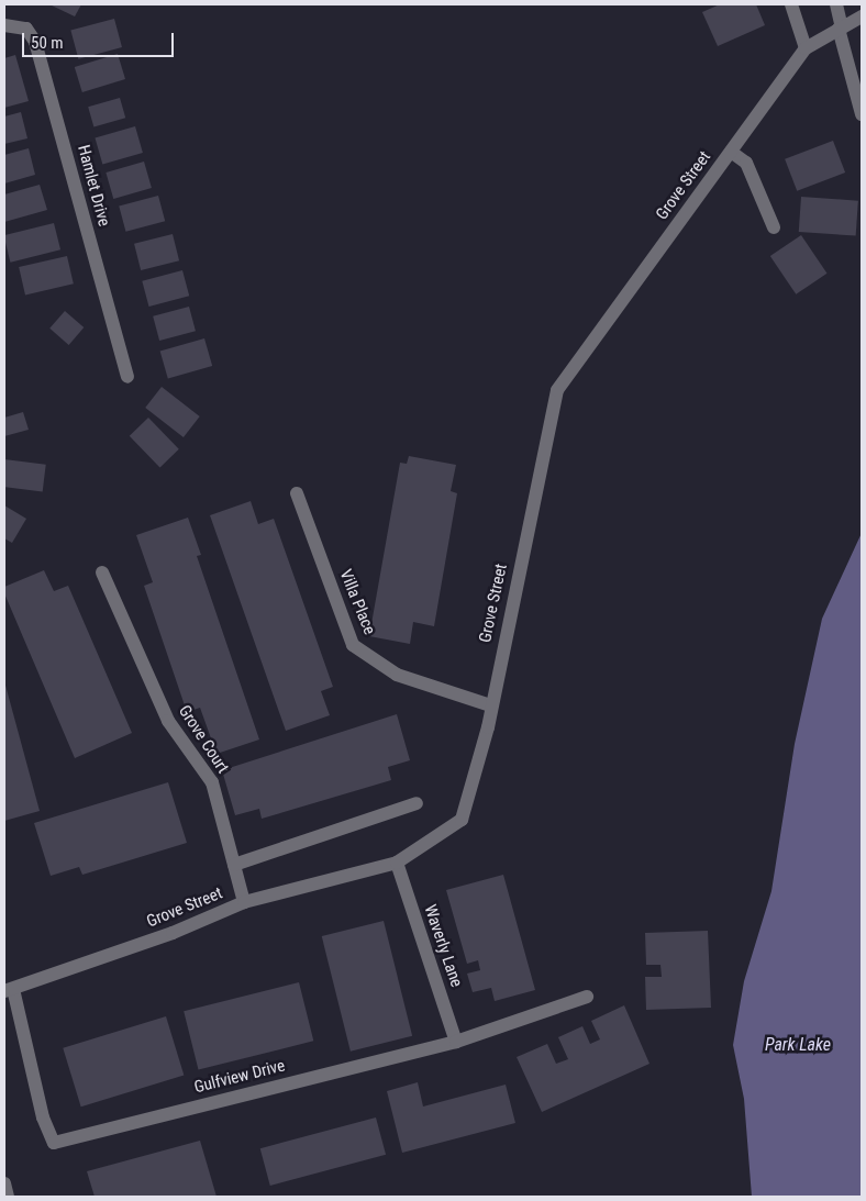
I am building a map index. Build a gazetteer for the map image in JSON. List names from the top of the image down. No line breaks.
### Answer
{"streets":{"street":["Hamlet Drive","Grove Street","Villa Place","Grove Court","Waverly Lane","Gulfview Drive"]},"crossings":[["Grove Street","Villa Place"],["Grove Street","Grove Court"],["Grove Street","Waverly Lane"],["Grove Street","Gulfview Drive"],["Waverly Lane","Gulfview Drive"]],"water":["Park Lake"],"scale_bar":"50 m"}
